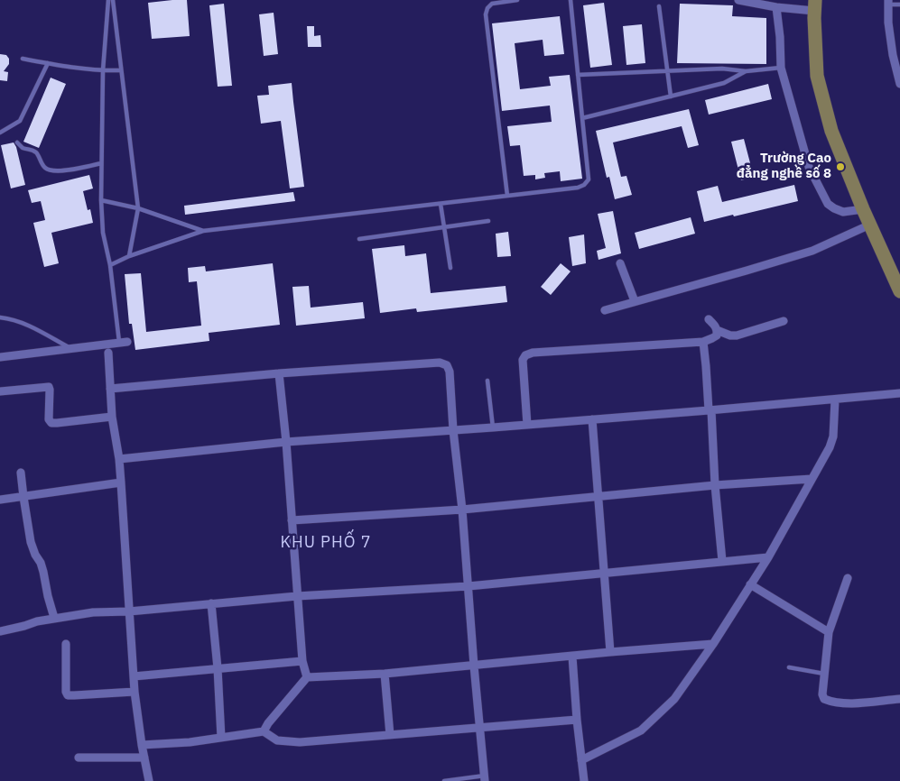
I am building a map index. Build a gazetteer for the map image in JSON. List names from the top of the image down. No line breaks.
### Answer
{"districts":["KHU PHỐ 7"],"places":["Trường Cao đẳng nghề số 8"]}
